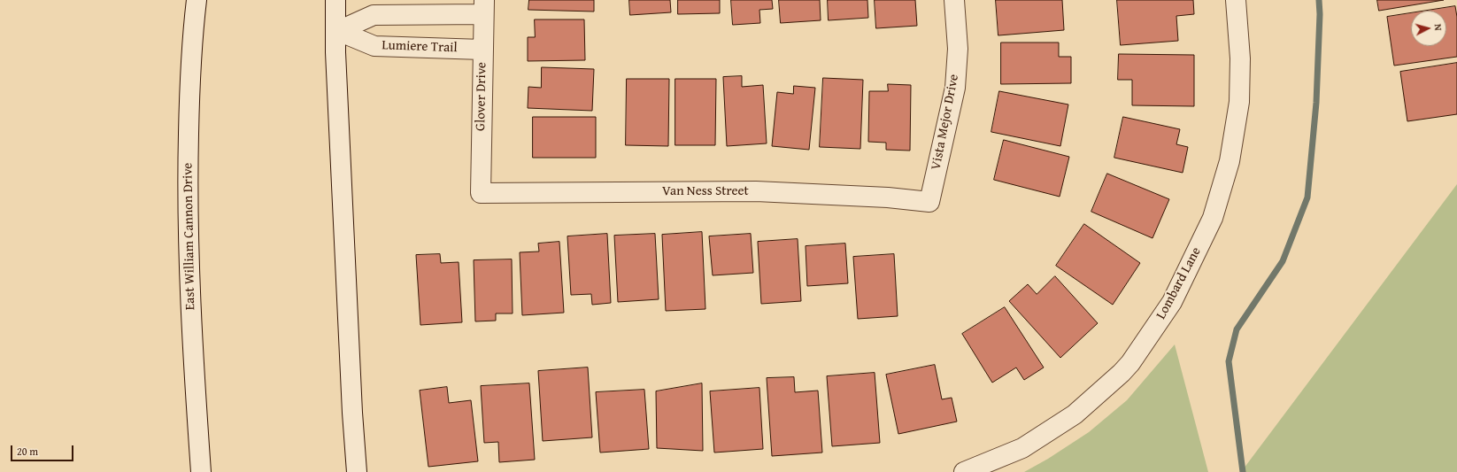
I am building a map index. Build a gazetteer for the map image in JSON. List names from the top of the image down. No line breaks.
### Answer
{"streets":{"street":["Lumiere Trail","Glover Drive","Vista Mejor Drive","Van Ness Street","East William Cannon Drive","Lombard Lane"]},"crossings":[["Lumiere Trail","Glover Drive"],["Glover Drive","Van Ness Street"],["Vista Mejor Drive","Van Ness Street"]],"scale_bar":"20 m","north":"right"}
